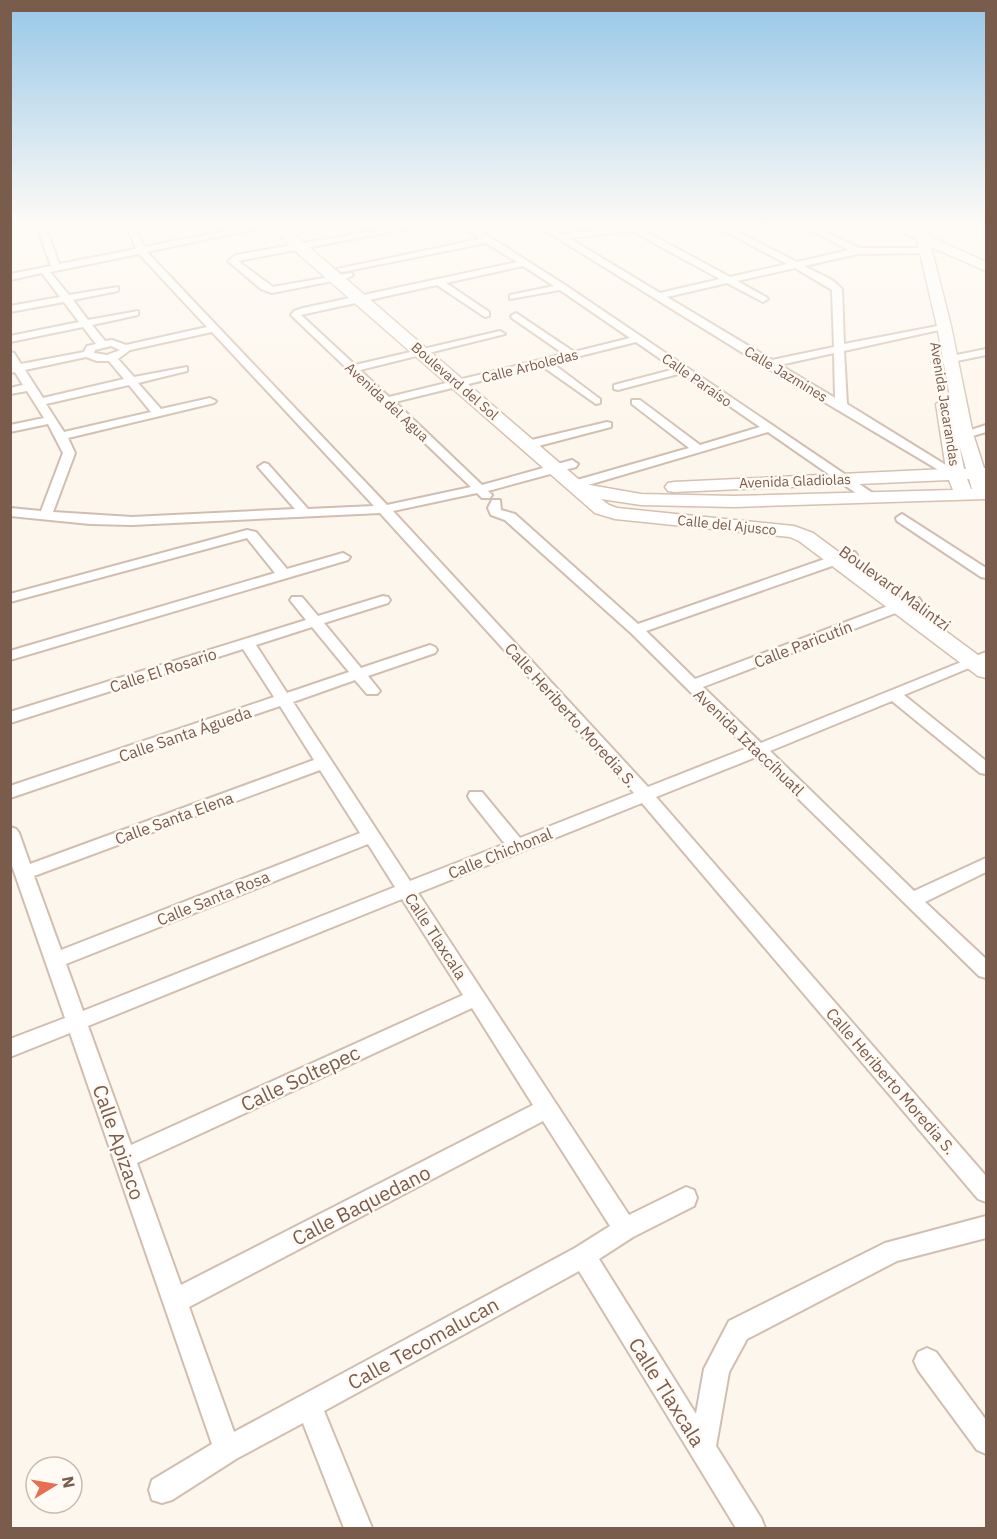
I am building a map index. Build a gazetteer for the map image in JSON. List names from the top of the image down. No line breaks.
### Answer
{"streets":{"street":["Calle Arboledas","Calle Jazmines","Calle Paraíso","Boulevard del Sol","Avenida del Agua","Avenida Jacarandas","Avenida Gladiolas","Calle del Ajusco","Boulevard Malintzi","Calle Paricutín","Calle El Rosario","Calle Heriberto Moredia S.","Calle Santa Águeda","Avenida Iztaccíhuatl","Calle Santa Elena","Calle Chichonal","Calle Santa Rosa","Calle Tlaxcala","Calle Soltepec","Calle Apizaco","Calle Baquedano","Calle Tecomalucan"]},"crossings":[["Calle Arboledas","Calle Paraíso"],["Calle Arboledas","Boulevard del Sol"],["Calle Arboledas","Avenida del Agua"],["Calle Jazmines","Avenida Jacarandas"],["Calle Jazmines","Avenida Gladiolas"],["Calle Paraíso","Avenida Gladiolas"],["Boulevard del Sol","Avenida del Agua"],["Boulevard del Sol","Avenida Gladiolas"],["Boulevard del Sol","Calle del Ajusco"],["Avenida del Agua","Avenida Iztaccíhuatl"],["Avenida Jacarandas","Avenida Gladiolas"],["Avenida Gladiolas","Calle del Ajusco"],["Calle del Ajusco","Boulevard Malintzi"],["Boulevard Malintzi","Calle Paricutín"],["Boulevard Malintzi","Calle Chichonal"],["Calle Paricutín","Avenida Iztaccíhuatl"],["Calle El Rosario","Calle Tlaxcala"],["Calle Heriberto Moredia S.","Calle Chichonal"],["Calle Santa Águeda","Calle Tlaxcala"],["Avenida Iztaccíhuatl","Calle Chichonal"],["Calle Santa Elena","Calle Tlaxcala"],["Calle Santa Elena","Calle Apizaco"],["Calle Chichonal","Calle Tlaxcala"],["Calle Chichonal","Calle Apizaco"],["Calle Santa Rosa","Calle Tlaxcala"],["Calle Santa Rosa","Calle Apizaco"],["Calle Tlaxcala","Calle Soltepec"],["Calle Tlaxcala","Calle Baquedano"],["Calle Tlaxcala","Calle Tecomalucan"],["Calle Soltepec","Calle Apizaco"],["Calle Apizaco","Calle Baquedano"],["Calle Apizaco","Calle Tecomalucan"]],"north":"right"}
